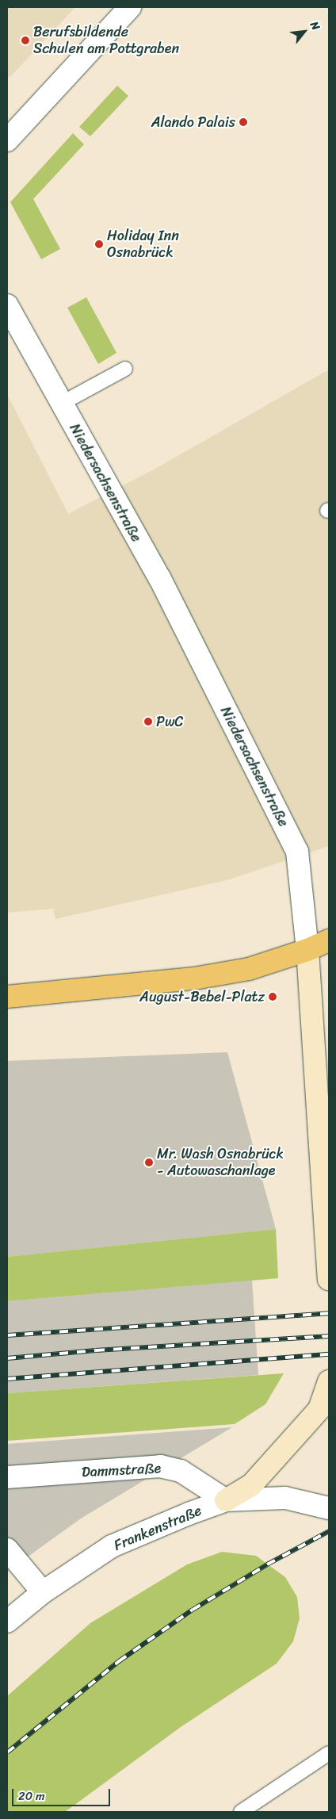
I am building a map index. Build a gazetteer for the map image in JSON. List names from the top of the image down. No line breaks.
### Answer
{"streets":{"street":["Niedersachsenstraße","Dammstraße","Frankenstraße"]},"crossings":[["Dammstraße","Frankenstraße"]],"places":["Berufsbildende Schulen am Pottgraben","Alando Palais","Holiday Inn Osnabrück","PwC","August-Bebel-Platz","Mr. Wash Osnabrück - Autowaschanlage"],"scale_bar":"20 m","north":"top right"}
